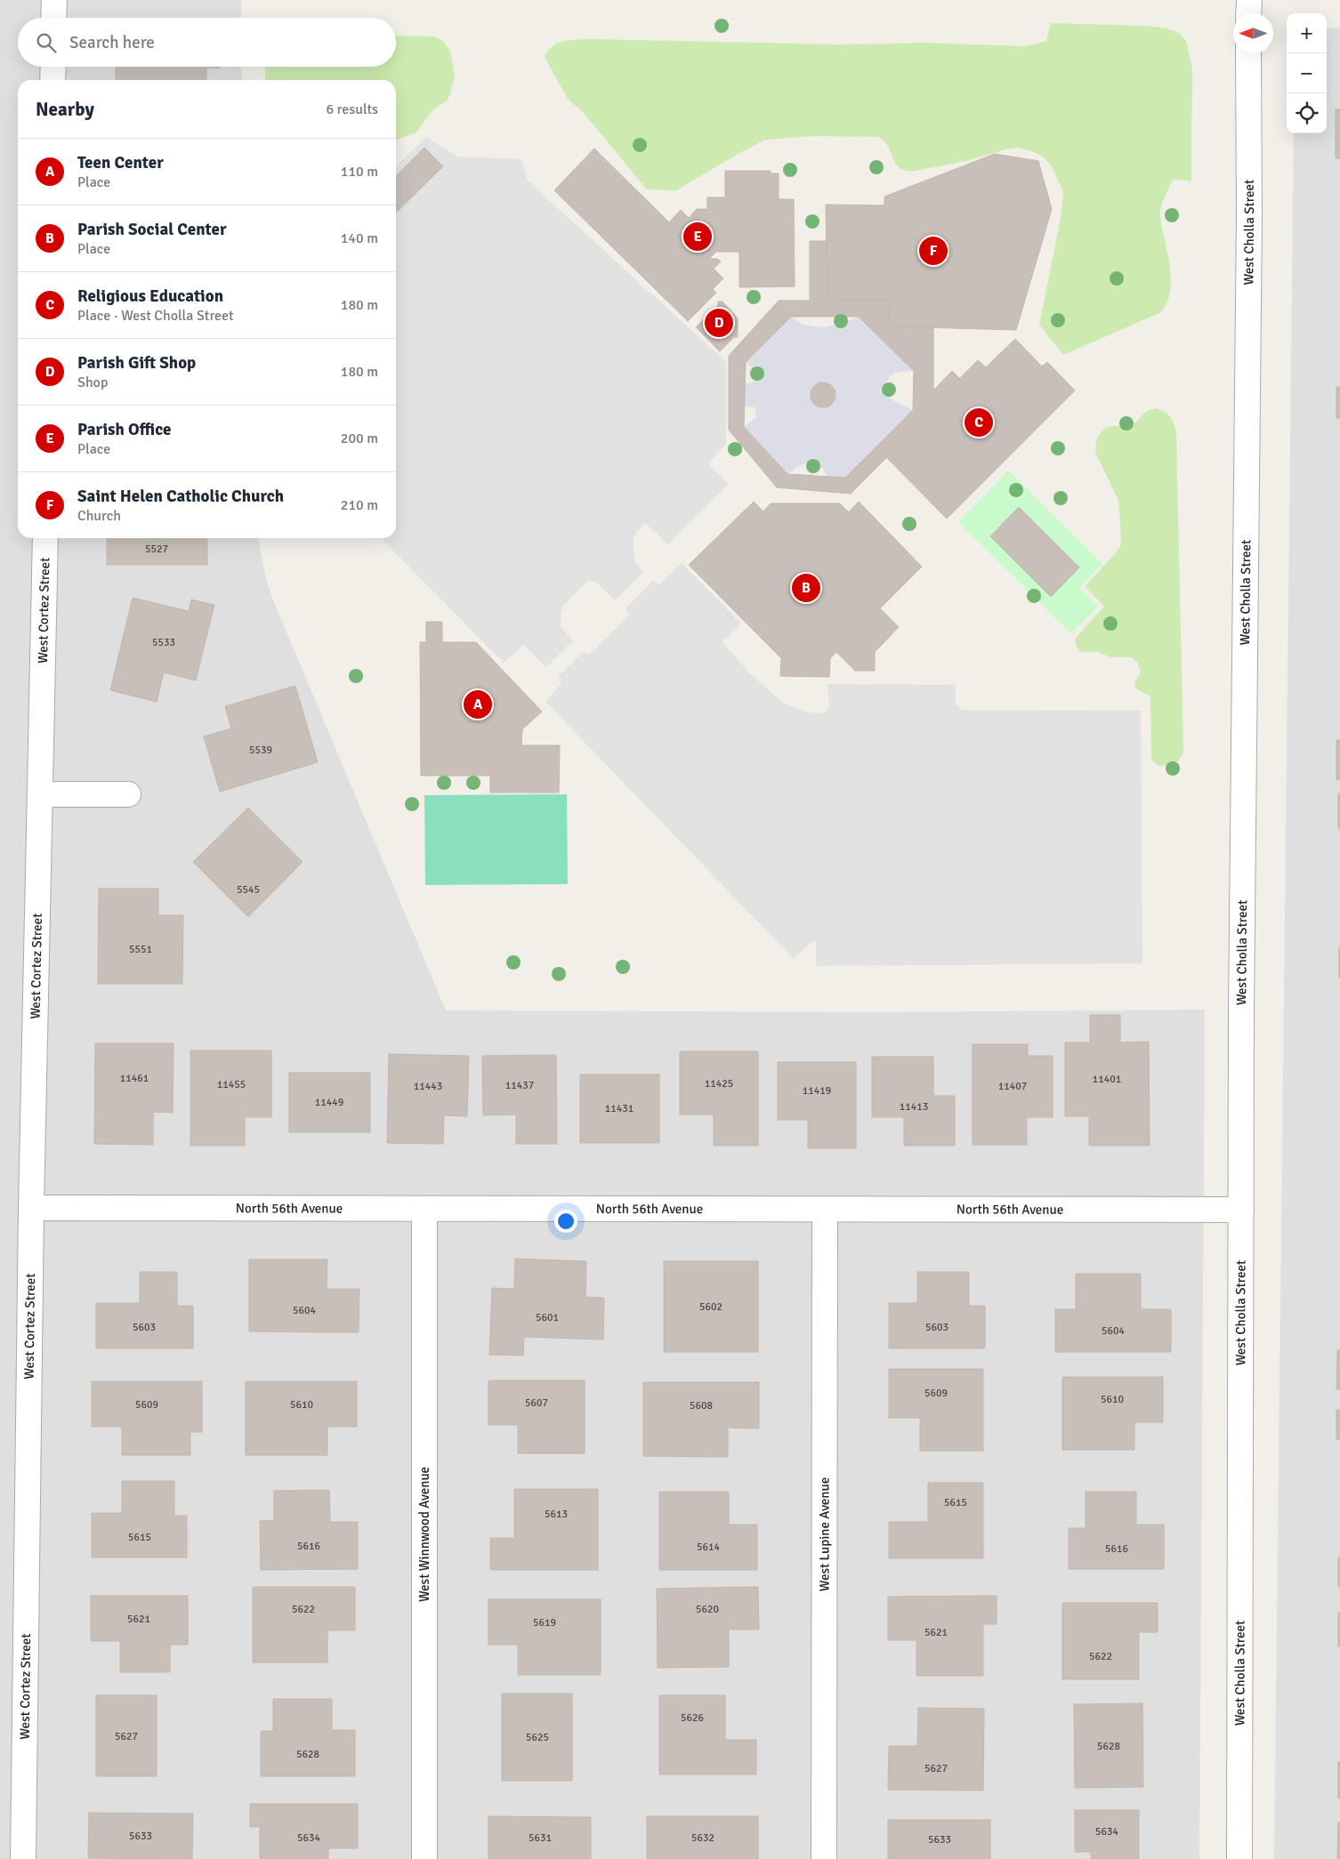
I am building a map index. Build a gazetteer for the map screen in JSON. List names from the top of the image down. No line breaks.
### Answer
{"streets":{"street":["West Cholla Street","West Cortez Street","North 56th Avenue","West Winnwood Avenue","West Lupine Avenue"]},"crossings":[["West Cholla Street","North 56th Avenue"],["West Cortez Street","North 56th Avenue"],["North 56th Avenue","West Winnwood Avenue"],["North 56th Avenue","West Lupine Avenue"]],"house_numbers":["5527","5533","5539","5545","5551","11461","11401","11425","11455","11437","11443","11407","11419","11449","11413","11431","5602","5604","5601","5603","5603","5604","5609","5610","5607","5609","5610","5608","5615","5613","5615","5616","5614","5616","5622","5620","5621","5619","5621","5622","5626","5627","5625","5628","5628","5627","5634","5633","5634","5631","5632","5633"],"north":"left","page":{"map_buttons":["+","−"],"search":"Search here","heading":["Nearby","6 results"],"list":[{"mark":"A","name":"Teen Center","note":"Place","value":"110 m"},{"mark":"B","name":"Parish Social Center","note":"Place","value":"140 m"},{"mark":"C","name":"Religious Education","note":"Place · West Cholla Street","value":"180 m"},{"mark":"D","name":"Parish Gift Shop","note":"Shop","value":"180 m"},{"mark":"E","name":"Parish Office","note":"Place","value":"200 m"},{"mark":"F","name":"Saint Helen Catholic Church","note":"Church","value":"210 m"}],"pins":["E","F","D","C","B","A"]}}
